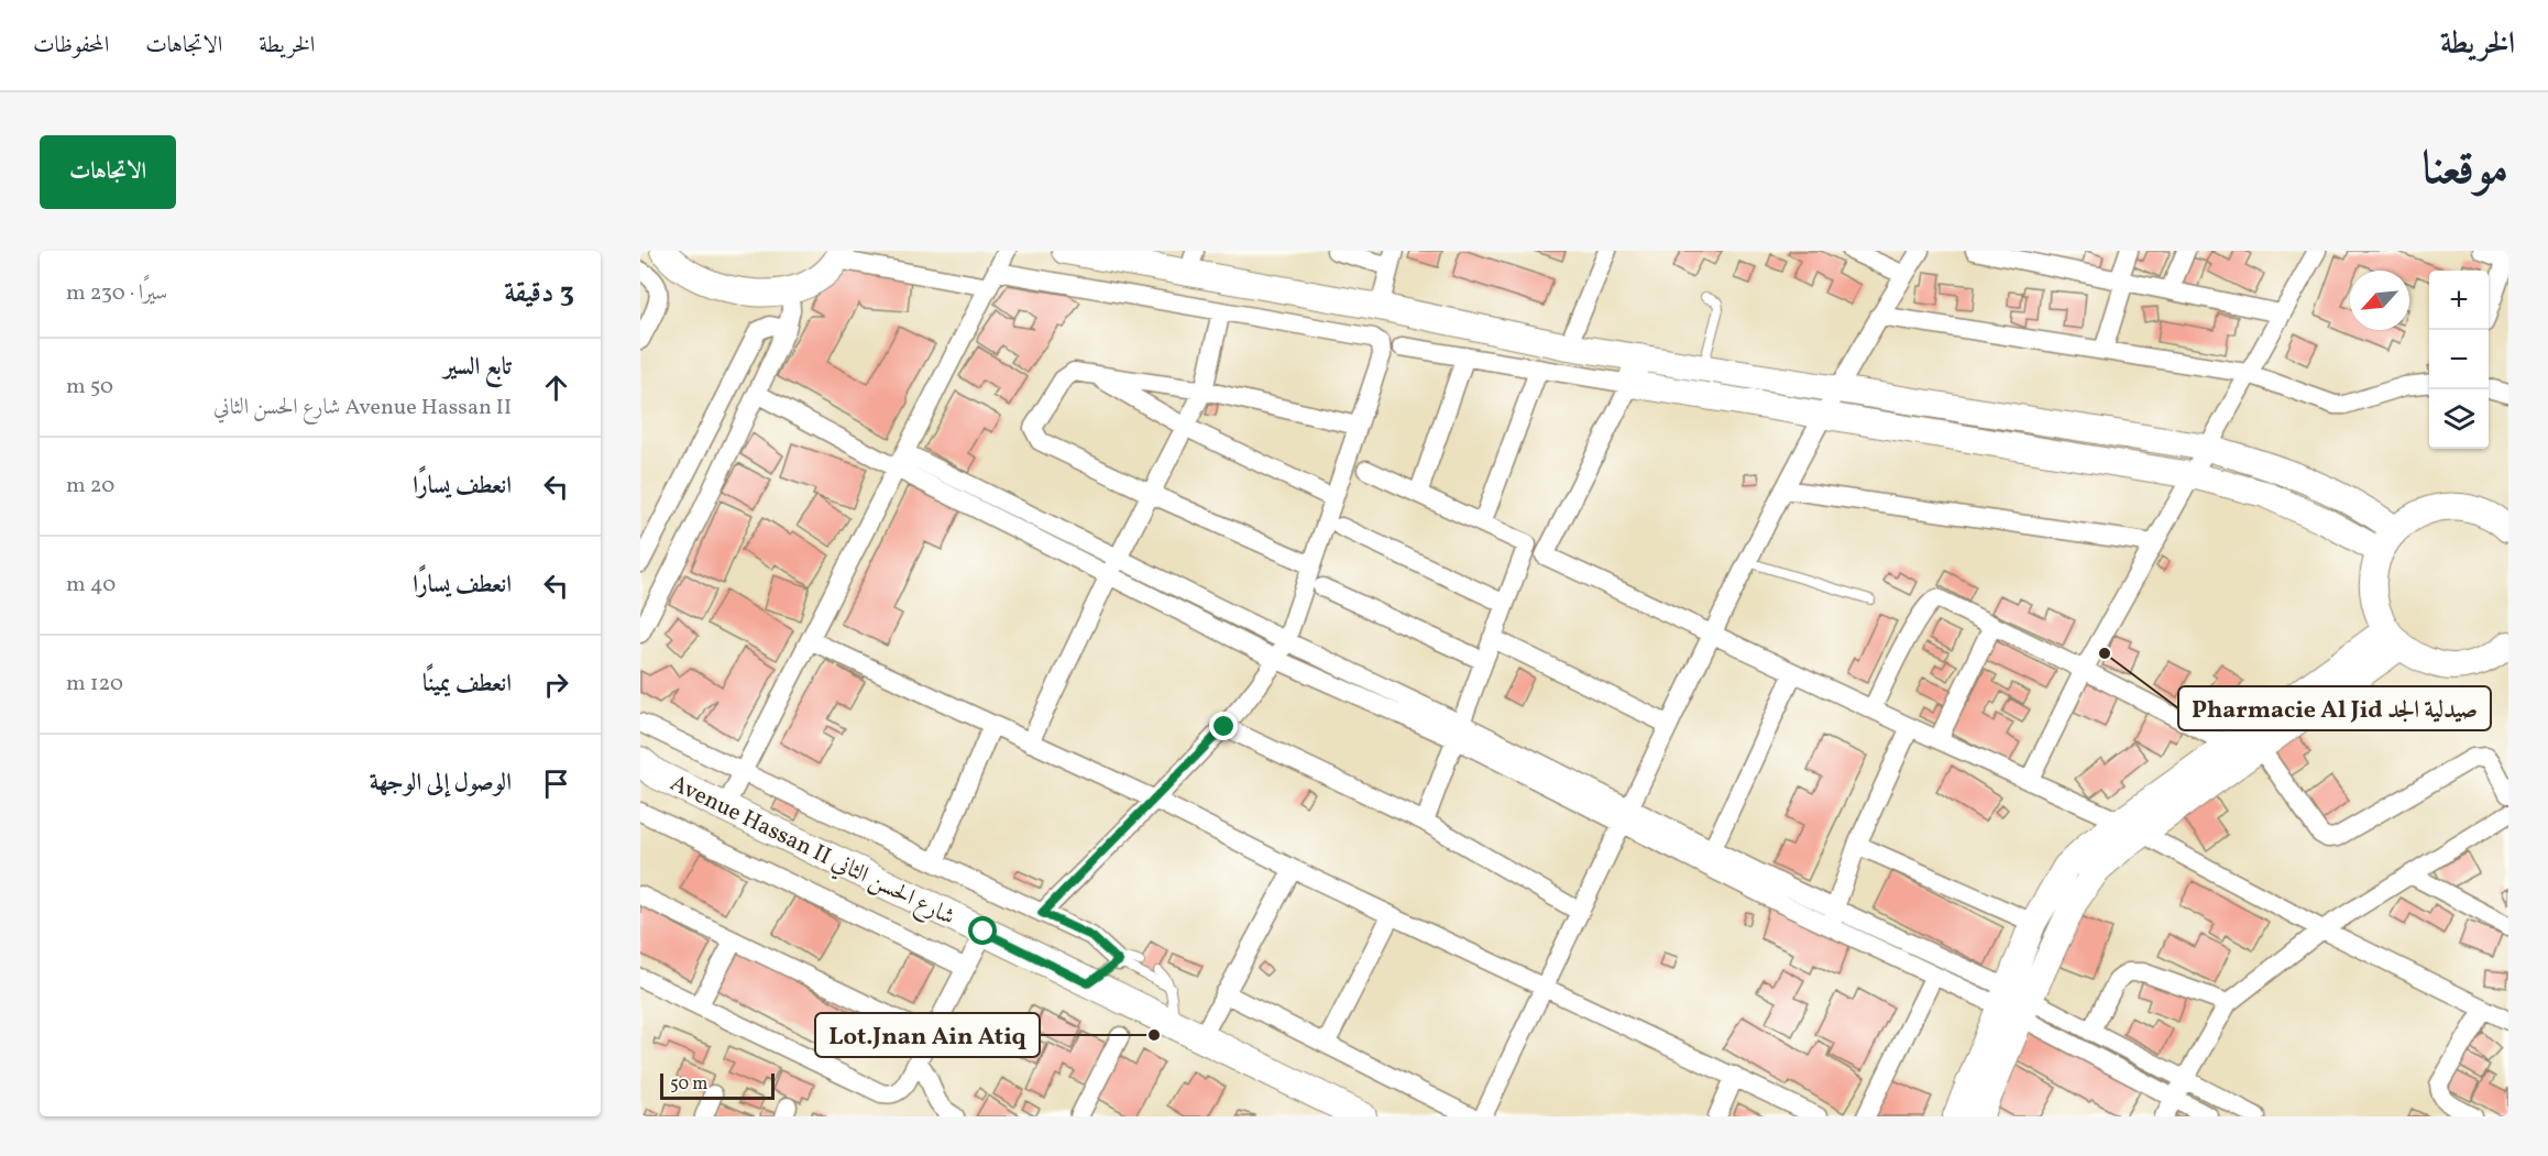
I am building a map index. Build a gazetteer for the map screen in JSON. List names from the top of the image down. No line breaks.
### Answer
{"streets":{"main road":["Avenue Hassan II شارع الحسن الثاني"]},"places":["Pharmacie Al Jid صيدلية الجد","Lot.Jnan Ain Atiq"],"scale_bar":"50 m","north":"bottom left","page":{"header":"الخريطة","nav":["الخريطة","الاتجاهات","المحفوظات"],"title":"موقعنا","buttons":"الاتجاهات","heading":["3 دقيقة","سيرًا · 230 m"],"map_buttons":["+","−"],"list":[["تابع السير","Avenue Hassan II شارع الحسن الثاني","50 m"],["انعطف يسارًا","20 m"],["انعطف يسارًا","40 m"],["انعطف يمينًا","120 m"],"الوصول إلى الوجهة"],"scale":"50 m"}}
